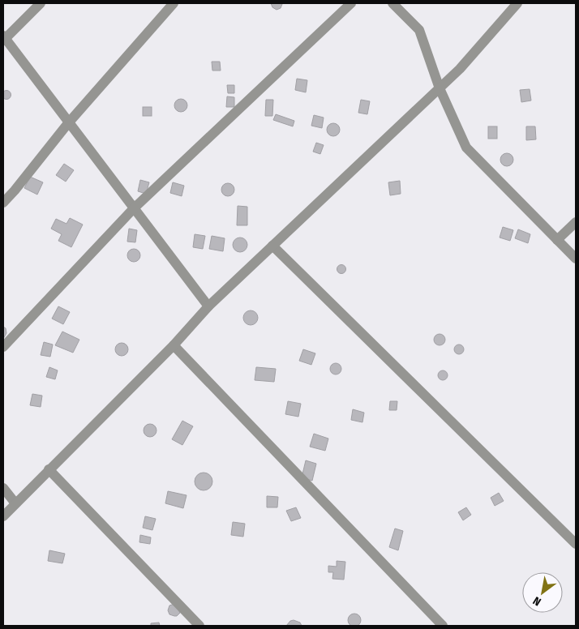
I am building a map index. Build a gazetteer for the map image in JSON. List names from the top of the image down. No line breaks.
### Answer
{"north":"bottom left"}
